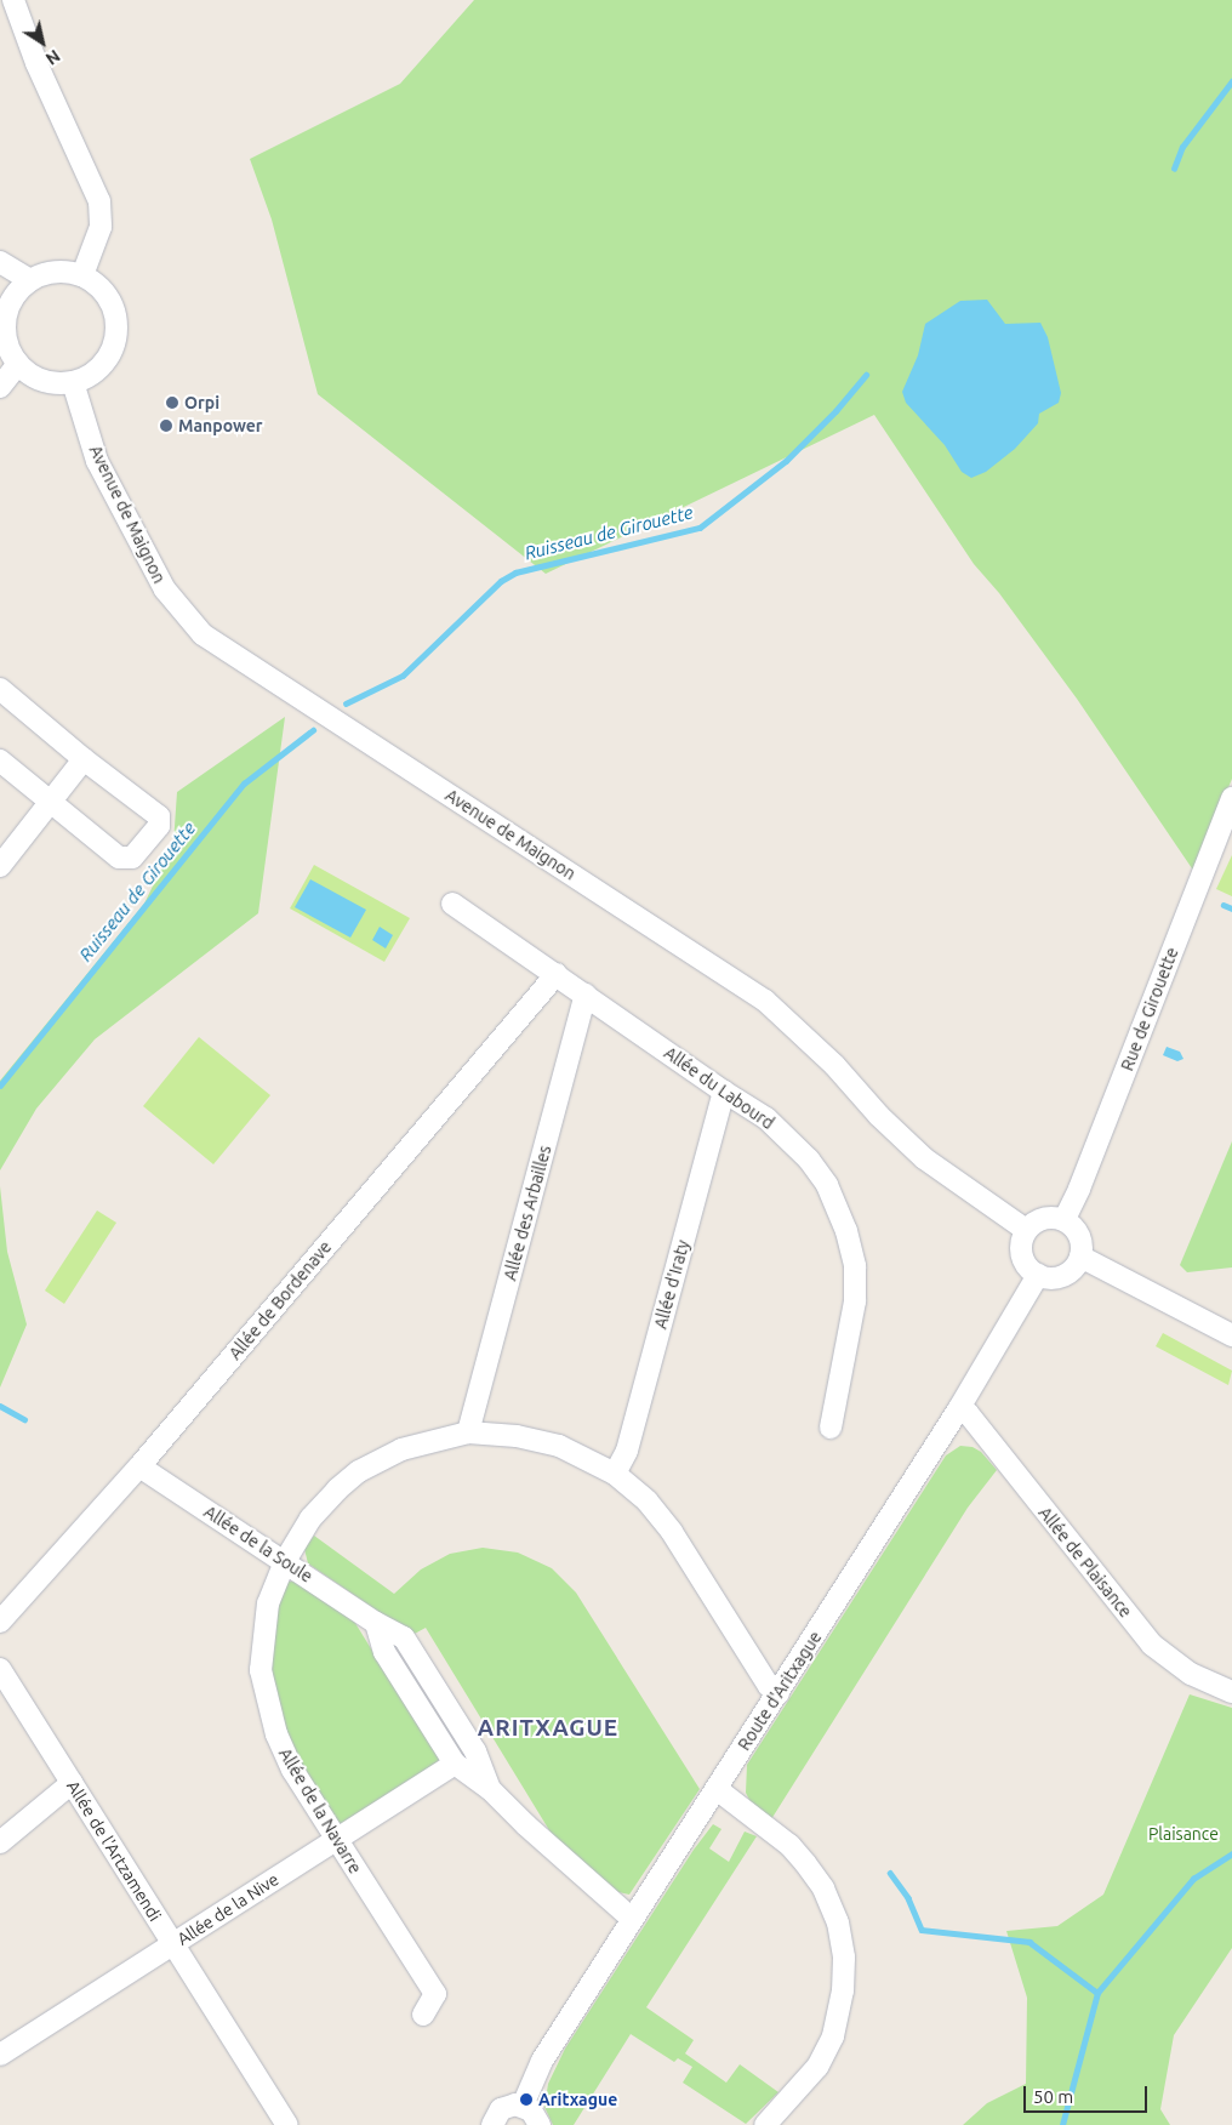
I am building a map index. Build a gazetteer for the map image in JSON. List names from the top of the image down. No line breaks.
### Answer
{"streets":{"street":["Avenue de Maignon","Rue de Girouette","Allée du Labourd","Allée des Arbailles","Allée d'Iraty","Allée de Bordenave","Allée de la Soule","Allée de Plaisance","Route d'Aritxague","Allée de la Navarre","Allée de l'Artzamendi","Allée de la Nive"]},"crossings":[["Avenue de Maignon","Rue de Girouette"],["Avenue de Maignon","Route d'Aritxague"],["Rue de Girouette","Route d'Aritxague"],["Allée du Labourd","Allée des Arbailles"],["Allée du Labourd","Allée d'Iraty"],["Allée du Labourd","Allée de Bordenave"],["Allée des Arbailles","Allée de la Navarre"],["Allée d'Iraty","Allée de la Navarre"],["Allée de Bordenave","Allée de la Soule"],["Allée de la Soule","Route d'Aritxague"],["Allée de la Soule","Allée de la Navarre"],["Allée de la Soule","Allée de la Nive"],["Allée de Plaisance","Route d'Aritxague"],["Route d'Aritxague","Allée de la Navarre"],["Allée de la Navarre","Allée de la Nive"],["Allée de l'Artzamendi","Allée de la Nive"]],"districts":["ARITXAGUE"],"water":["Ruisseau de Girouette"],"parks":["Plaisance"],"places":["Orpi","Manpower","Aritxague"],"scale_bar":"50 m","north":"bottom right"}
